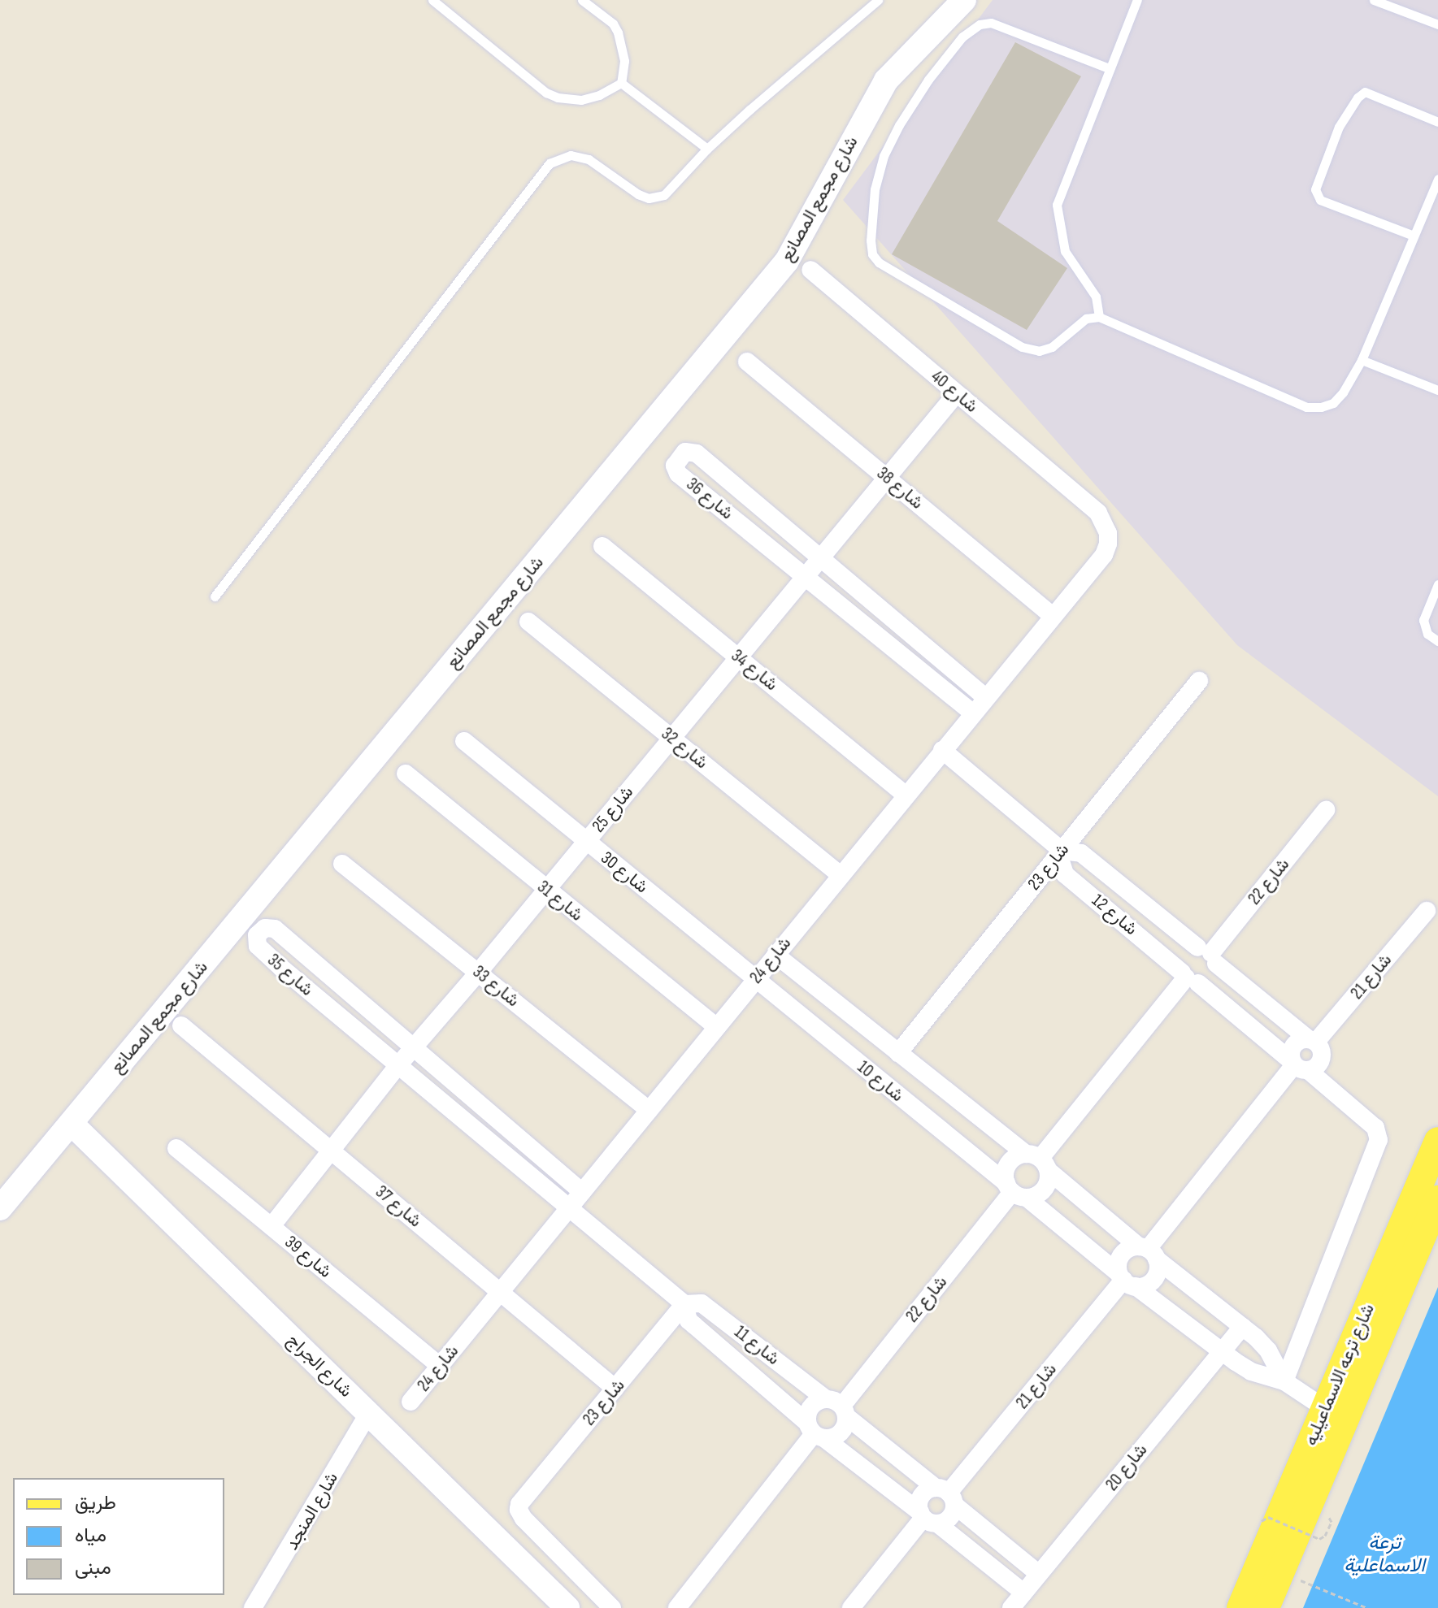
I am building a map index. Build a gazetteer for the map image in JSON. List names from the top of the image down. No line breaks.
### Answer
{"streets":{"main road":["شارع ترعه الاسماعيليه"],"street":["شارع مجمع المصانع","شارع 40","شارع 38","شارع 36","شارع 34","شارع 32","شارع 25","شارع 23","شارع 30","شارع 22","شارع 31","شارع 12","شارع 24","شارع 35","شارع 21","شارع 33","شارع 10","شارع 37","شارع 39","شارع 11","شارع الجراج","شارع 20","شارع المنجد"]},"crossings":[["شارع مجمع المصانع","شارع الجراج"],["شارع 40","شارع 25"],["شارع 40","شارع 24"],["شارع 38","شارع 25"],["شارع 38","شارع 24"],["شارع 36","شارع 25"],["شارع 36","شارع 24"],["شارع 34","شارع 25"],["شارع 34","شارع 24"],["شارع 32","شارع 25"],["شارع 32","شارع 24"],["شارع 25","شارع 30"],["شارع 25","شارع 31"],["شارع 25","شارع 35"],["شارع 25","شارع 33"],["شارع 25","شارع 37"],["شارع 25","شارع 39"],["شارع 23","شارع 12"],["شارع 23","شارع 10"],["شارع 23","شارع 37"],["شارع 23","شارع 11"],["شارع 30","شارع 24"],["شارع 30","شارع 10"],["شارع 22","شارع 12"],["شارع 22","شارع 10"],["شارع 22","شارع 11"],["شارع 31","شارع 24"],["شارع 12","شارع 24"],["شارع 12","شارع 21"],["شارع 12","شارع 10"],["شارع 24","شارع 35"],["شارع 24","شارع 33"],["شارع 24","شارع 10"],["شارع 24","شارع 37"],["شارع 24","شارع 39"],["شارع 24","شارع 11"],["شارع 35","شارع 11"],["شارع 21","شارع 10"],["شارع 21","شارع 11"],["شارع 10","شارع ترعه الاسماعيليه"],["شارع 10","شارع 20"],["شارع 11","شارع 20"],["شارع الجراج","شارع المنجد"]],"water":["ترعة الاسماعلية"],"legend":["طريق","مياه","مبنى"]}
